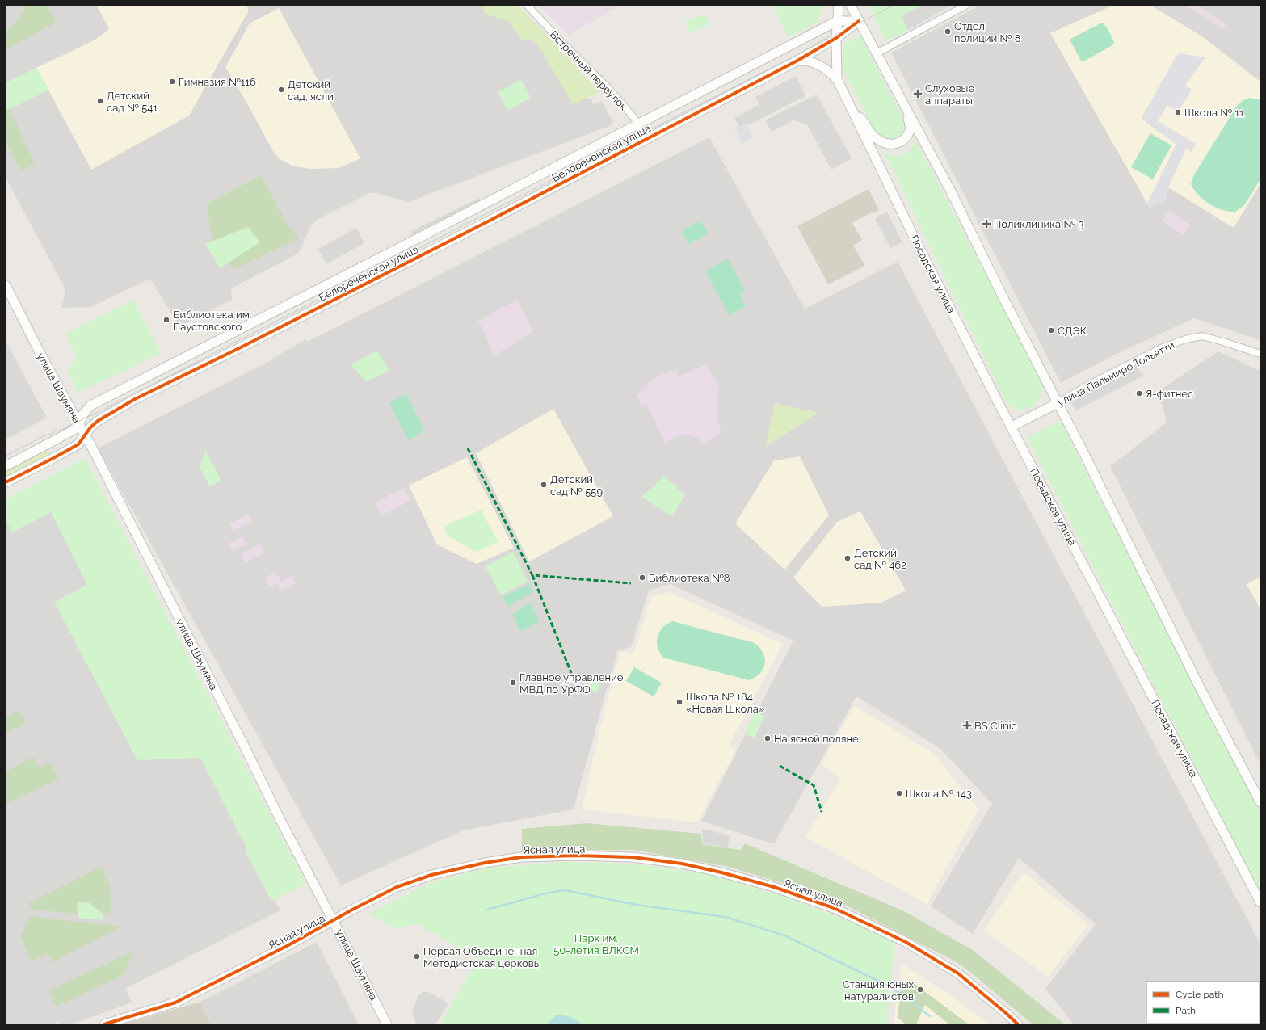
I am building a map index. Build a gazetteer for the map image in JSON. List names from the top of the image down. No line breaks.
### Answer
{"streets":{"street":["Встречный переулок","Белореченская улица","Посадская улица","улица Пальмиро Тольятти","улица Шаумяна","Ясная улица"]},"crossings":[["Встречный переулок","Белореченская улица"],["Белореченская улица","Посадская улица"],["Белореченская улица","улица Шаумяна"],["Посадская улица","улица Пальмиро Тольятти"],["улица Шаумяна","Ясная улица"]],"parks":["Парк им. 50-летия ВЛКСМ"],"places":{"other":["Отдел полиции № 8","Гимназия №116","Детский сад, ясли","Детский сад № 541","Школа № 11","Библиотека им. Паустовского","СДЭК","Я-фитнес","Детский сад № 559","Детский сад № 462","Библиотека №8","Главное управление МВД по УрФО","Школа № 184 «Новая Школа»","На ясной поляне","Школа № 143","Первая Объединенная Методистская церковь","Станция юных натуралистов"],"health":["Слуховые аппараты","Поликлиника № 3","BS Clinic"]},"legend":["Cycle path","Path"]}
